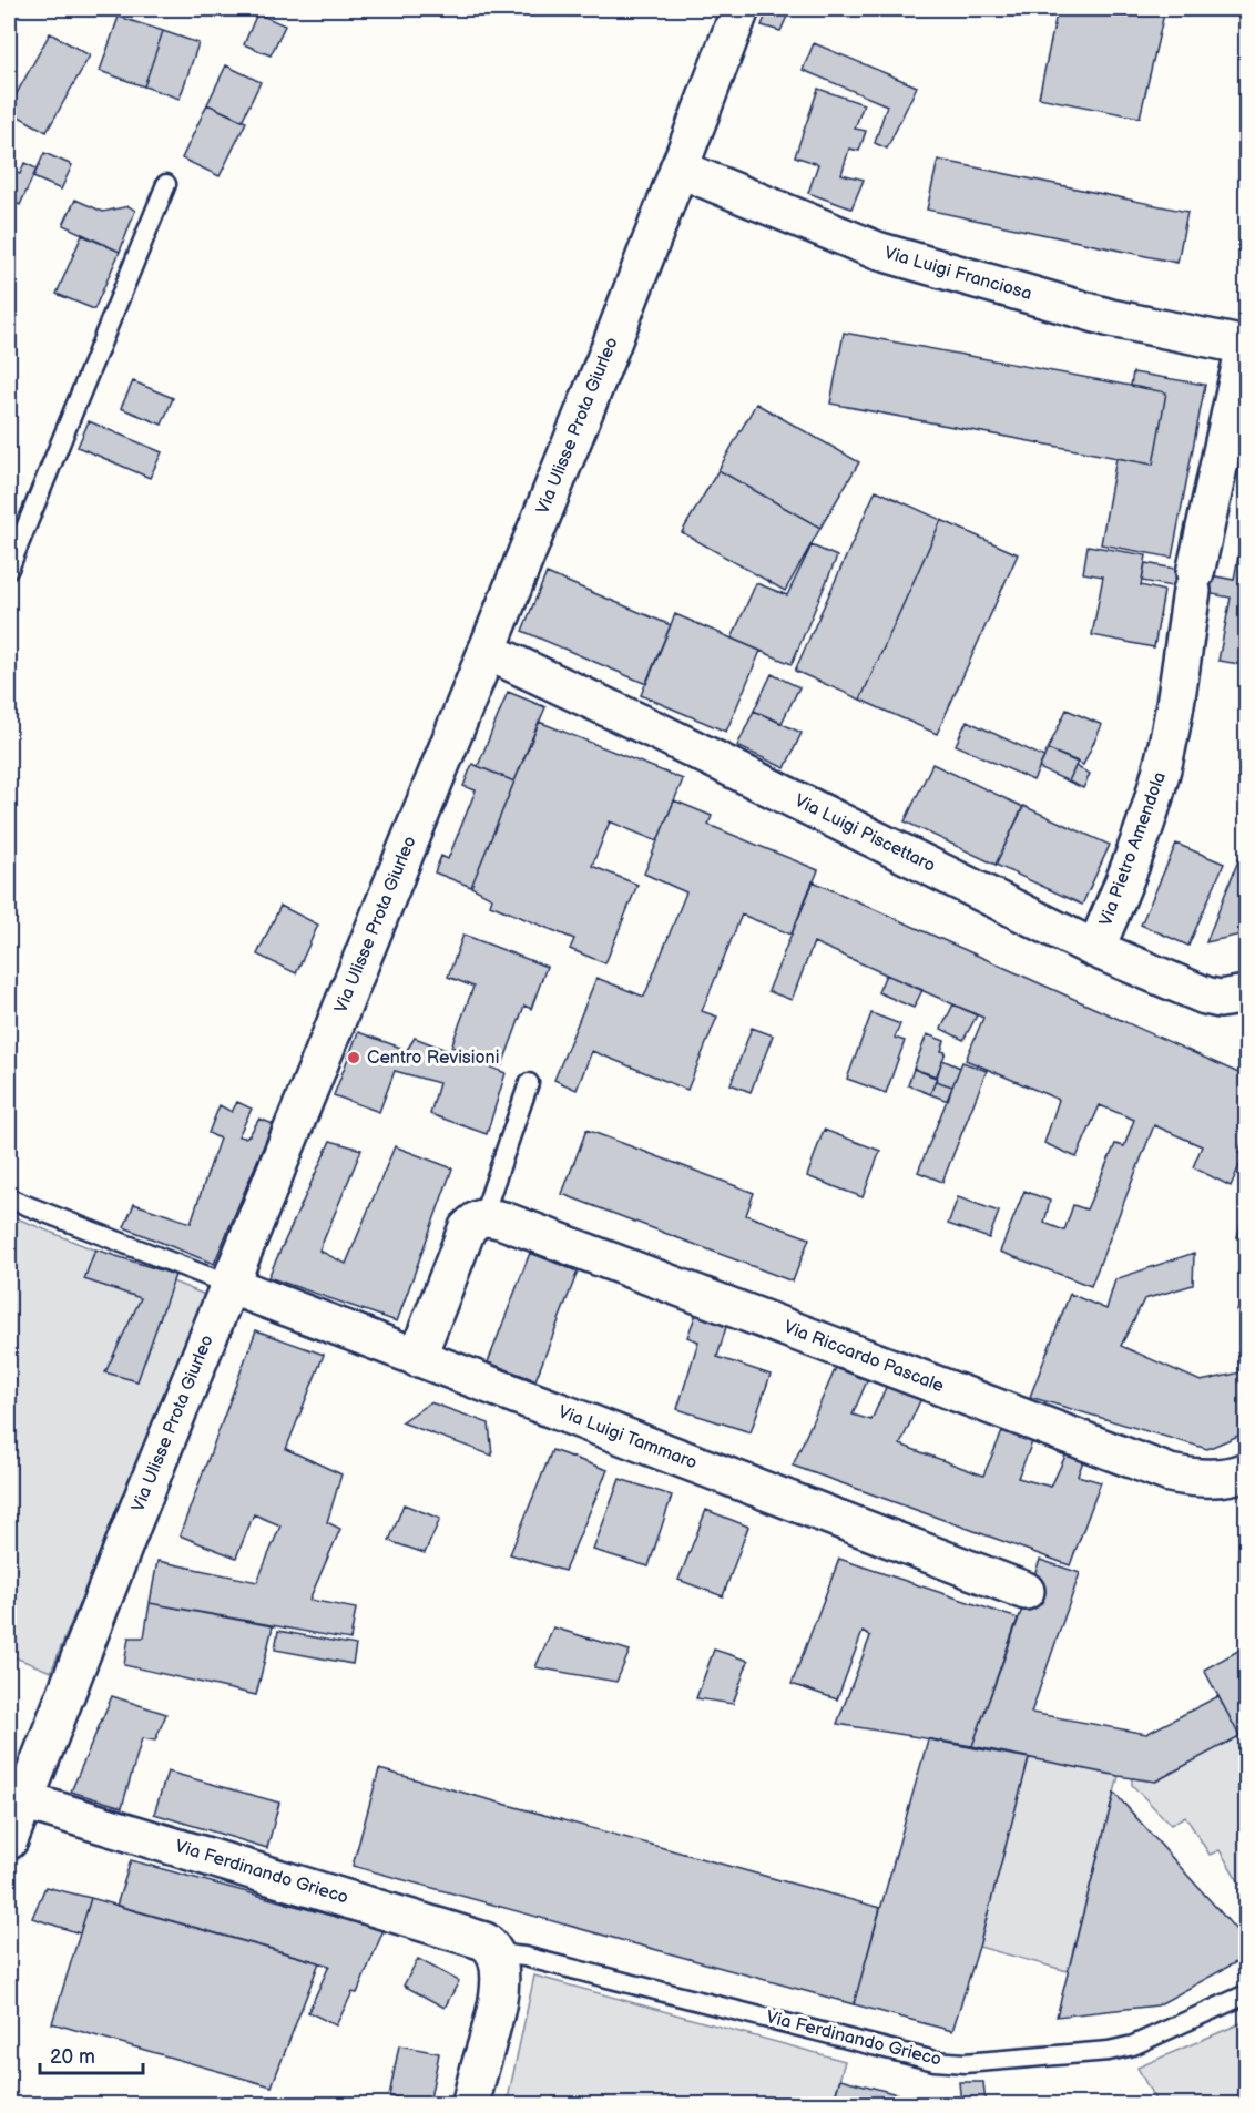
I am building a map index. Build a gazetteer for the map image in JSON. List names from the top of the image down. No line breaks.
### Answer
{"streets":{"street":["Via Luigi Franciosa","Via Ulisse Prota Giurleo","Via Luigi Piscettaro","Via Pietro Amendola","Via Riccardo Pascale","Via Luigi Tammaro","Via Ferdinando Grieco"]},"crossings":[["Via Luigi Franciosa","Via Ulisse Prota Giurleo"],["Via Luigi Franciosa","Via Pietro Amendola"],["Via Ulisse Prota Giurleo","Via Luigi Piscettaro"],["Via Ulisse Prota Giurleo","Via Luigi Tammaro"],["Via Ulisse Prota Giurleo","Via Ferdinando Grieco"],["Via Luigi Piscettaro","Via Pietro Amendola"]],"places":["Centro Revisioni"],"scale_bar":"20 m"}
